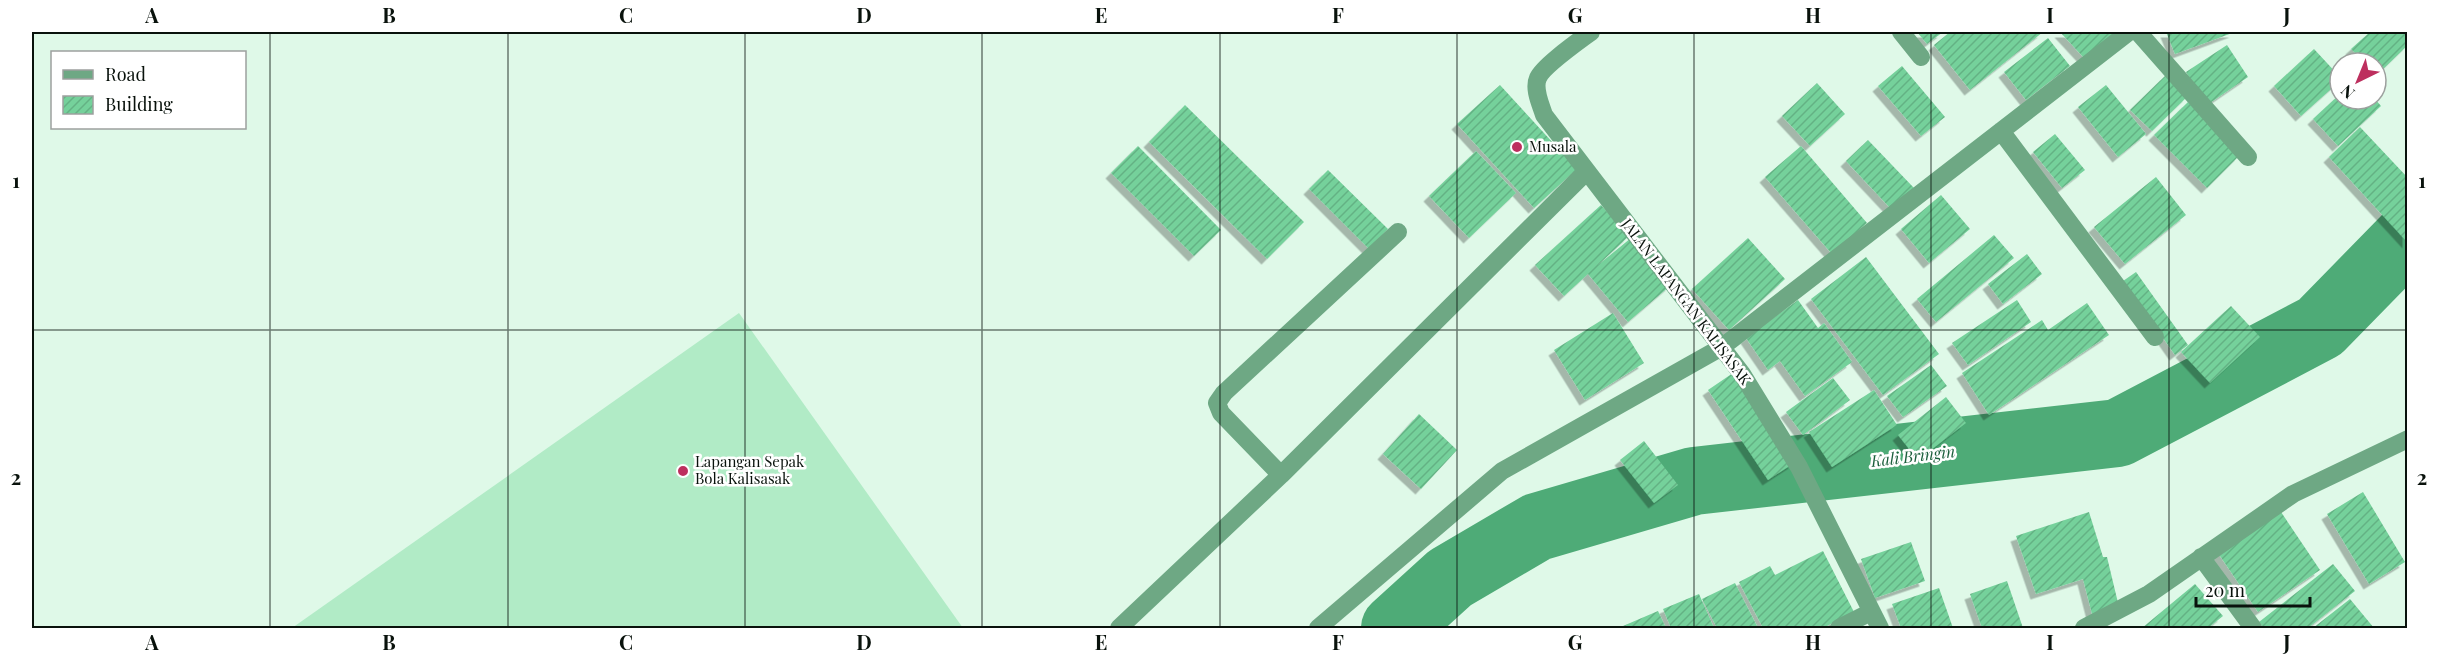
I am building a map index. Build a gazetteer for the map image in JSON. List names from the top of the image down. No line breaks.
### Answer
{"streets":{"street":["JALAN LAPANGAN KALISASAK"]},"water":["Kali Bringin"],"places":["Musala","Lapangan Sepak Bola Kalisasak"],"legend":["Road","Building"],"scale_bar":"20 m","north":"bottom left","grid":{"columns":["A","B","C","D","E","F","G","H","I","J"],"rows":["1","2"]}}
